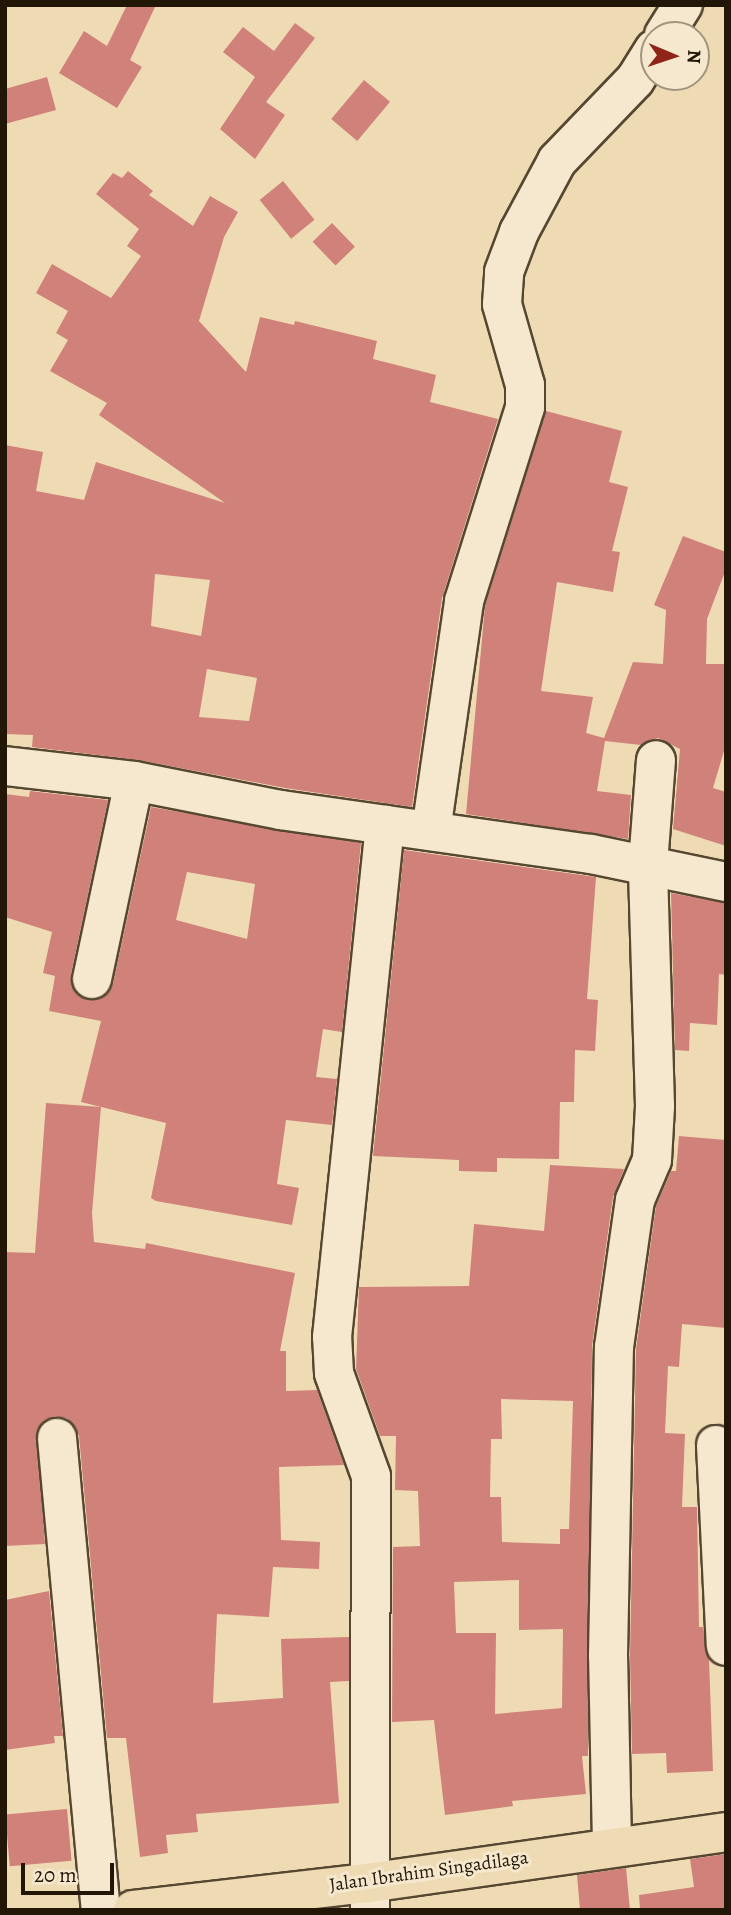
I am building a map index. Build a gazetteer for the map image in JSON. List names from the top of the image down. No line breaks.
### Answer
{"streets":{"highway":["Jalan Ibrahim Singadilaga"]},"scale_bar":"20 m","north":"right"}
